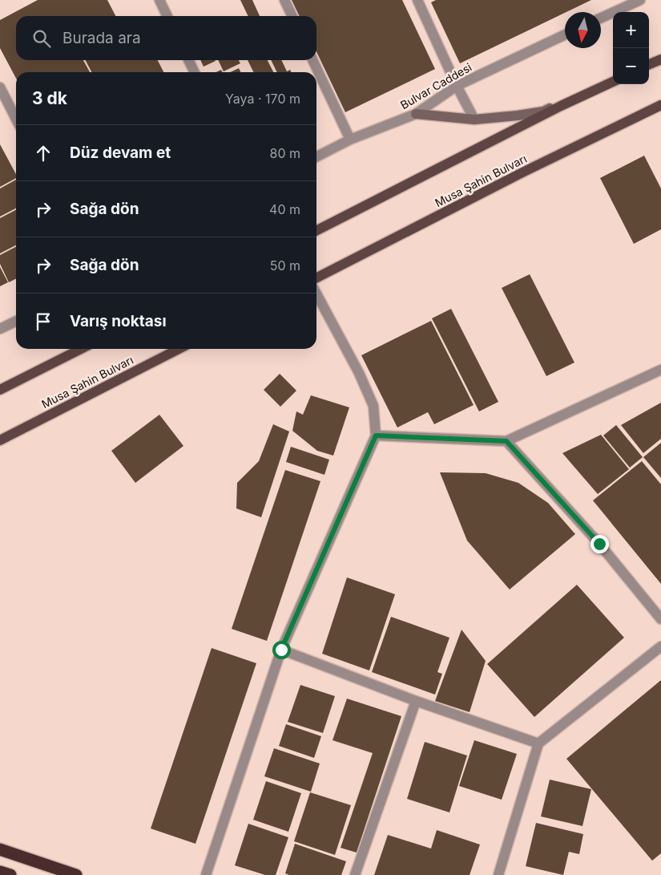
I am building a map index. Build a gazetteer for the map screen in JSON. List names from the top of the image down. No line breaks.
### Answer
{"streets":{"main road":["Musa Şahin Bulvarı"],"street":["Bulvar Caddesi"]},"north":"bottom","page":{"map_buttons":["+","−"],"search":"Burada ara","heading":["3 dk","Yaya · 170 m"],"list":[["Düz devam et","80 m"],["Sağa dön","40 m"],["Sağa dön","50 m"],"Varış noktası"]}}
